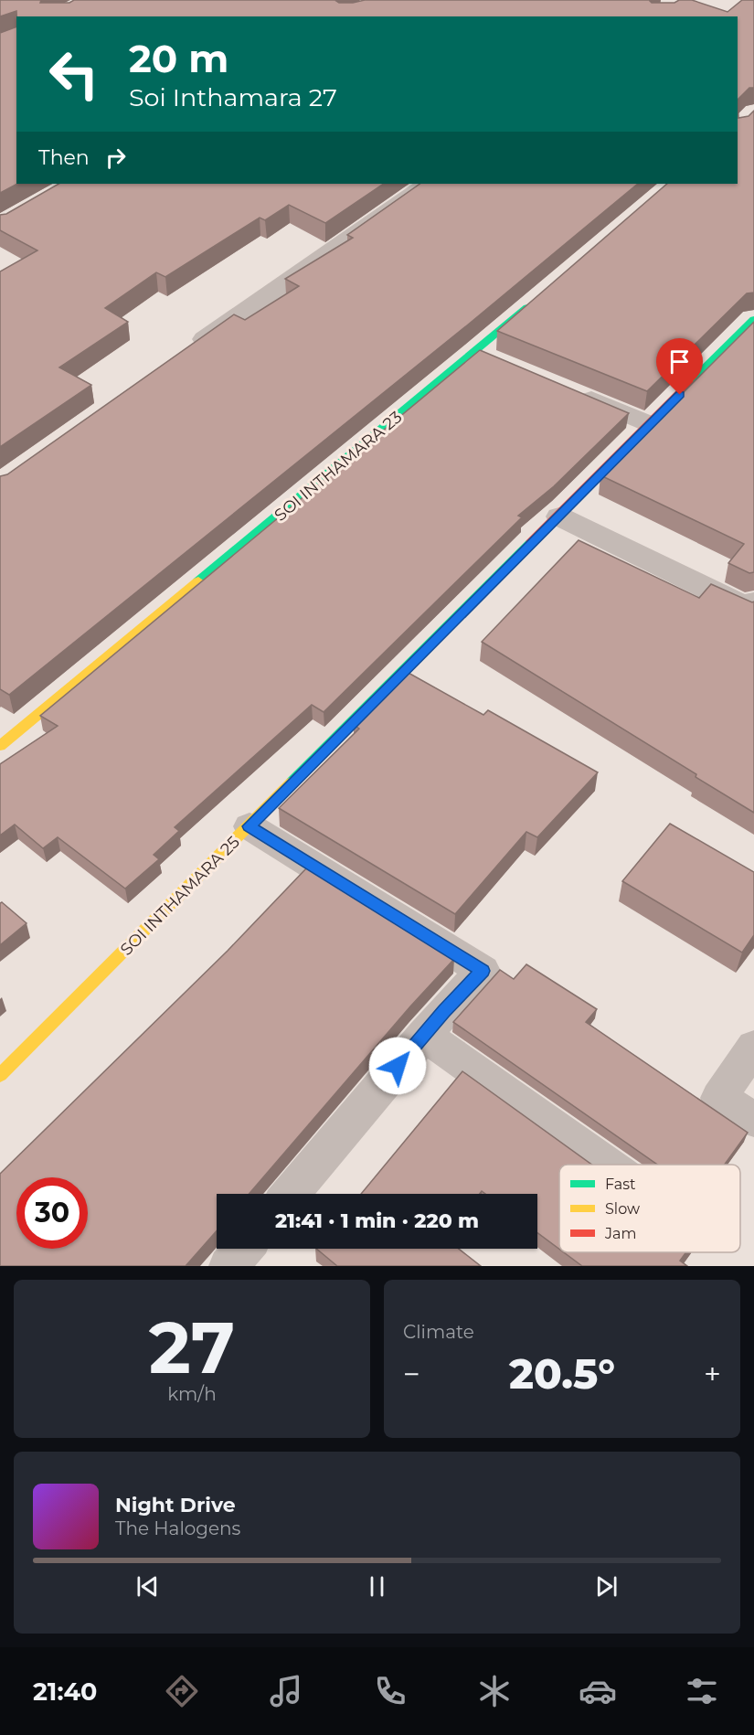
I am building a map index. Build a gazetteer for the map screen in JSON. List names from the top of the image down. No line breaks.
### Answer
{"streets":{"street":["SOI INTHAMARA 23","SOI INTHAMARA 25"]},"legend":["Fast","Slow","Jam"],"page":{"turn":["20 m","Soi Inthamara 27"],"then":"Then","limit":"30","trip":"21:41 · 1 min · 220 m","tile":[["27","km/h"],"Climate"],"heat":["−","20.5°","+"],"song":["Night Drive","The Halogens"],"tabs":"21:40"}}
